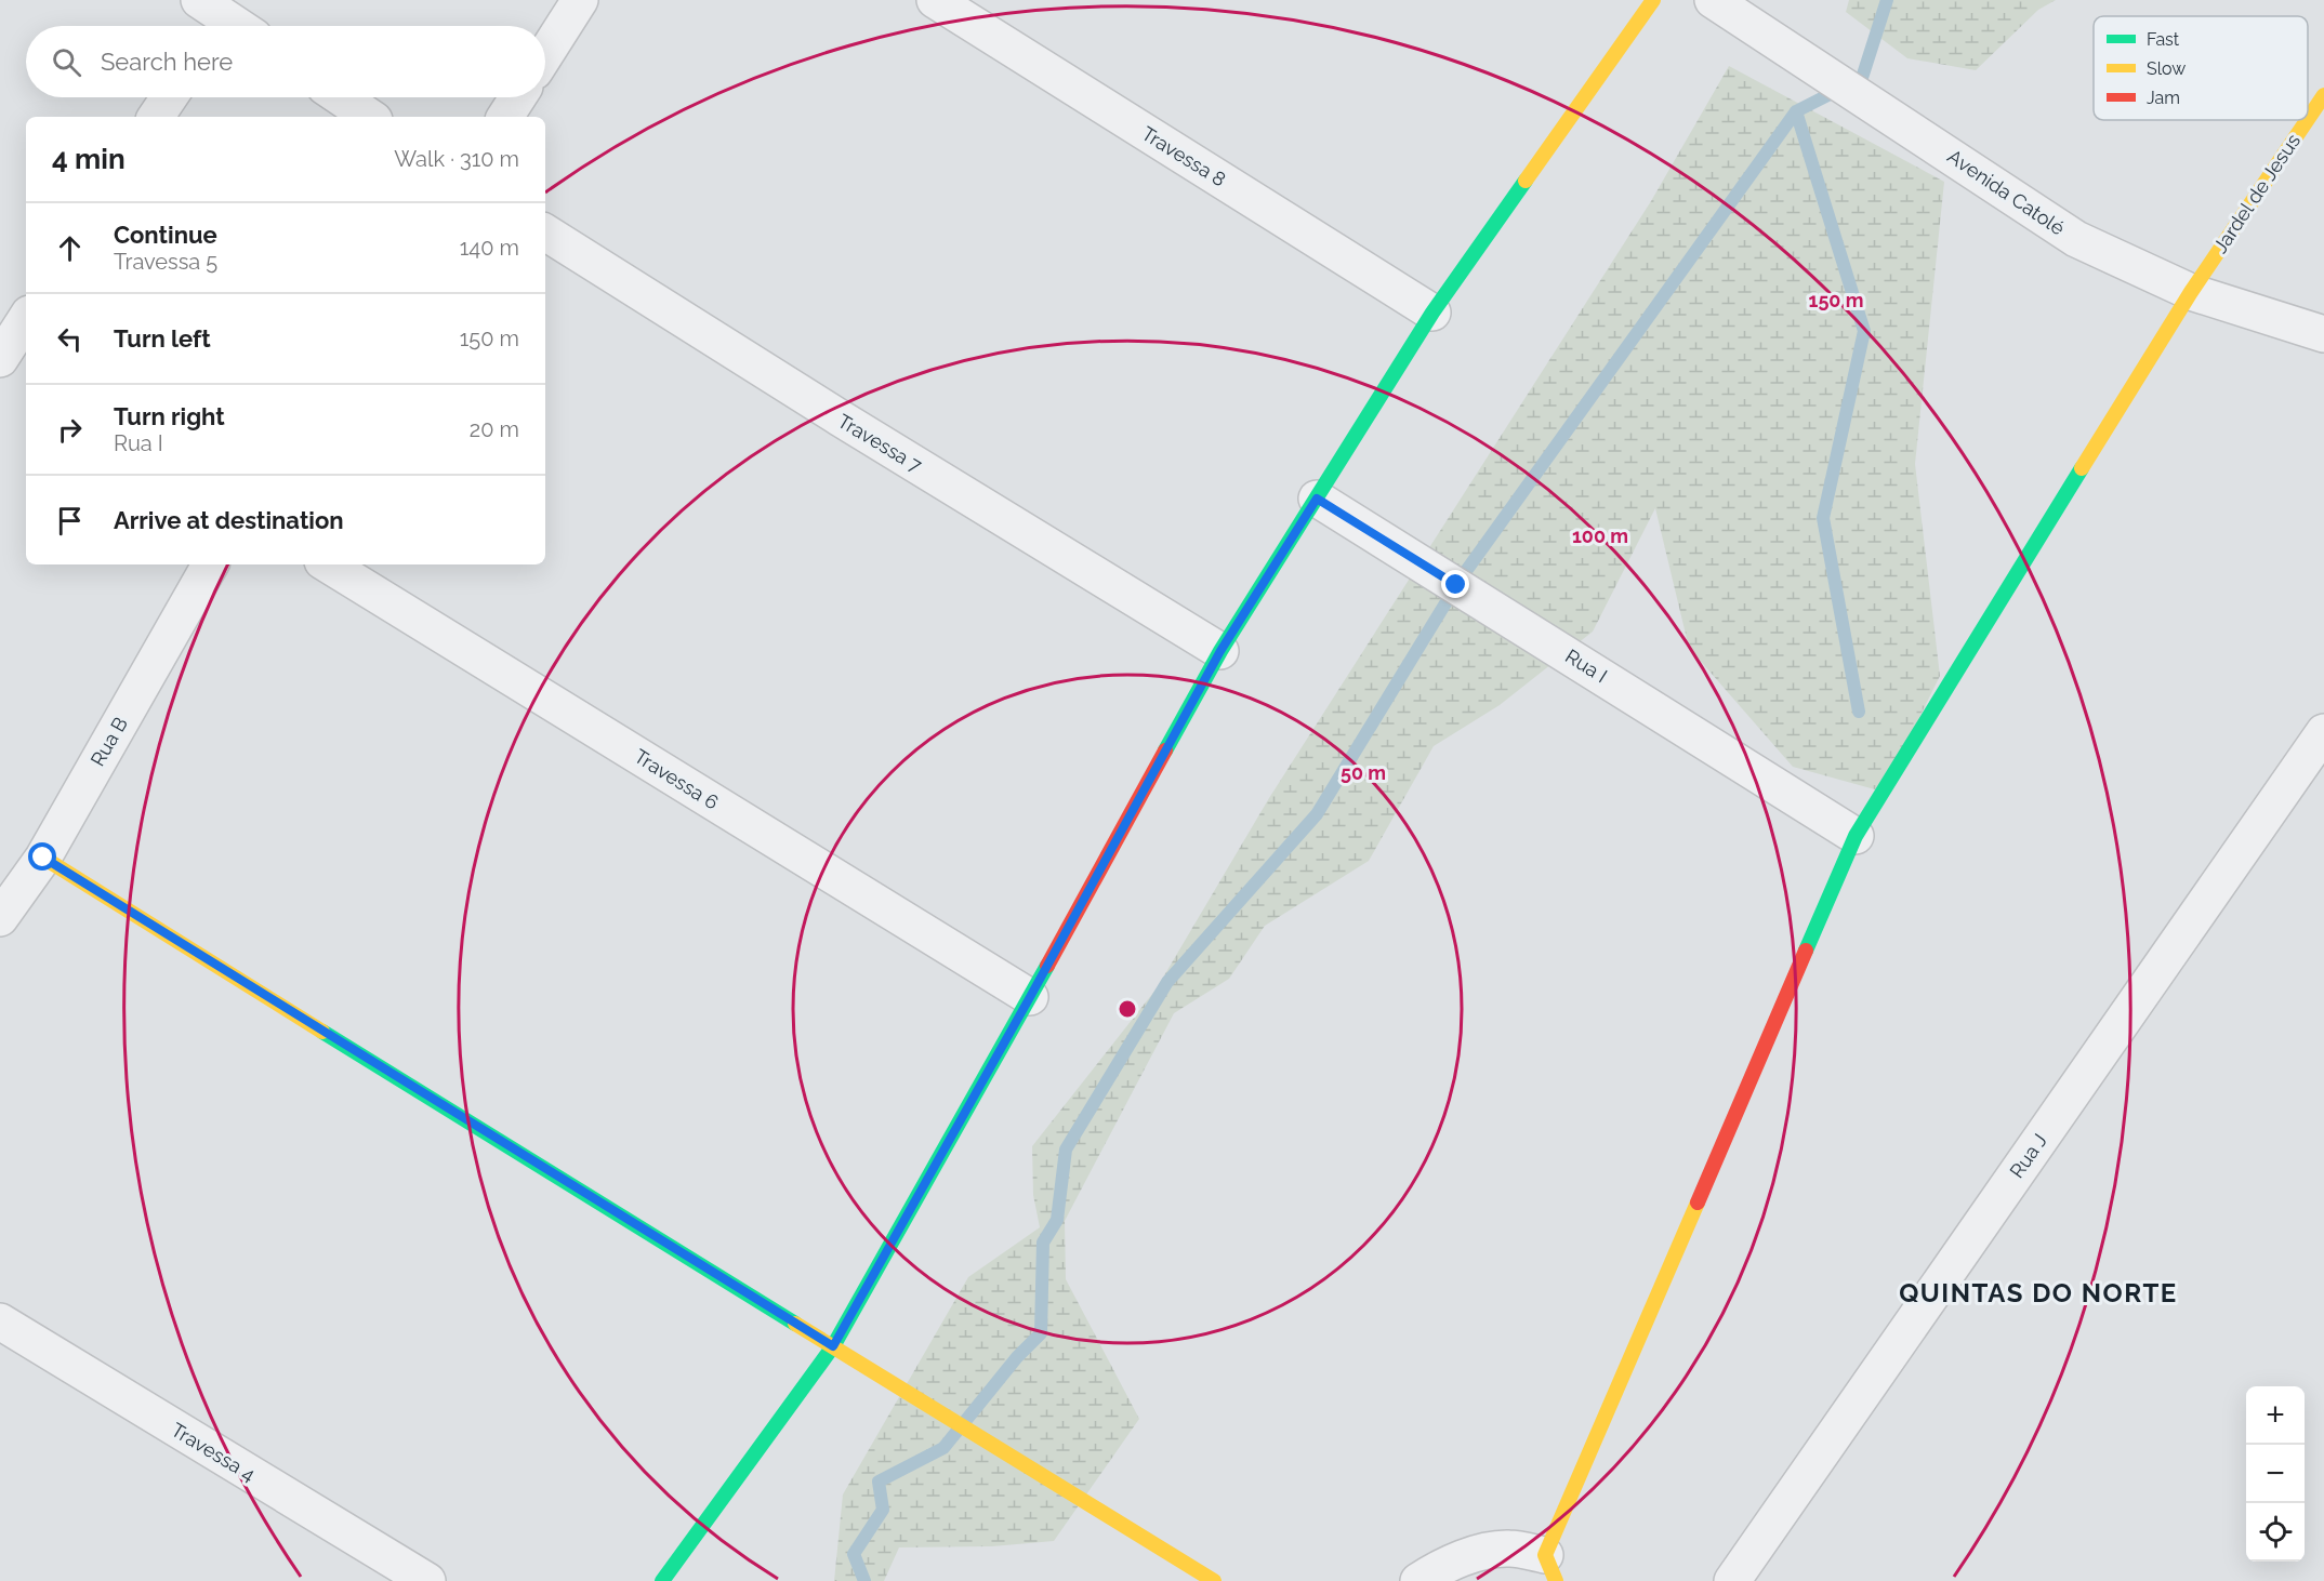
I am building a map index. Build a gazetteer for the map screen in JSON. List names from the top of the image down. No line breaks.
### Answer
{"streets":{"street":["Travessa 8","Avenida Catolé","Jardel de Jesus","Travessa 7","Rua I","Rua B","Travessa 6","Rua J","Travessa 4"]},"crossings":[["Avenida Catolé","Jardel de Jesus"],["Jardel de Jesus","Rua I"]],"districts":["QUINTAS DO NORTE"],"legend":["Fast","Slow","Jam"],"page":{"search":"Search here","heading":["4 min","Walk · 310 m"],"list":[["Continue","Travessa 5","140 m"],["Turn left","150 m"],["Turn right","Rua I","20 m"],"Arrive at destination"],"map_buttons":["+","−"]},"rings":["150 m","100 m","50 m"]}
